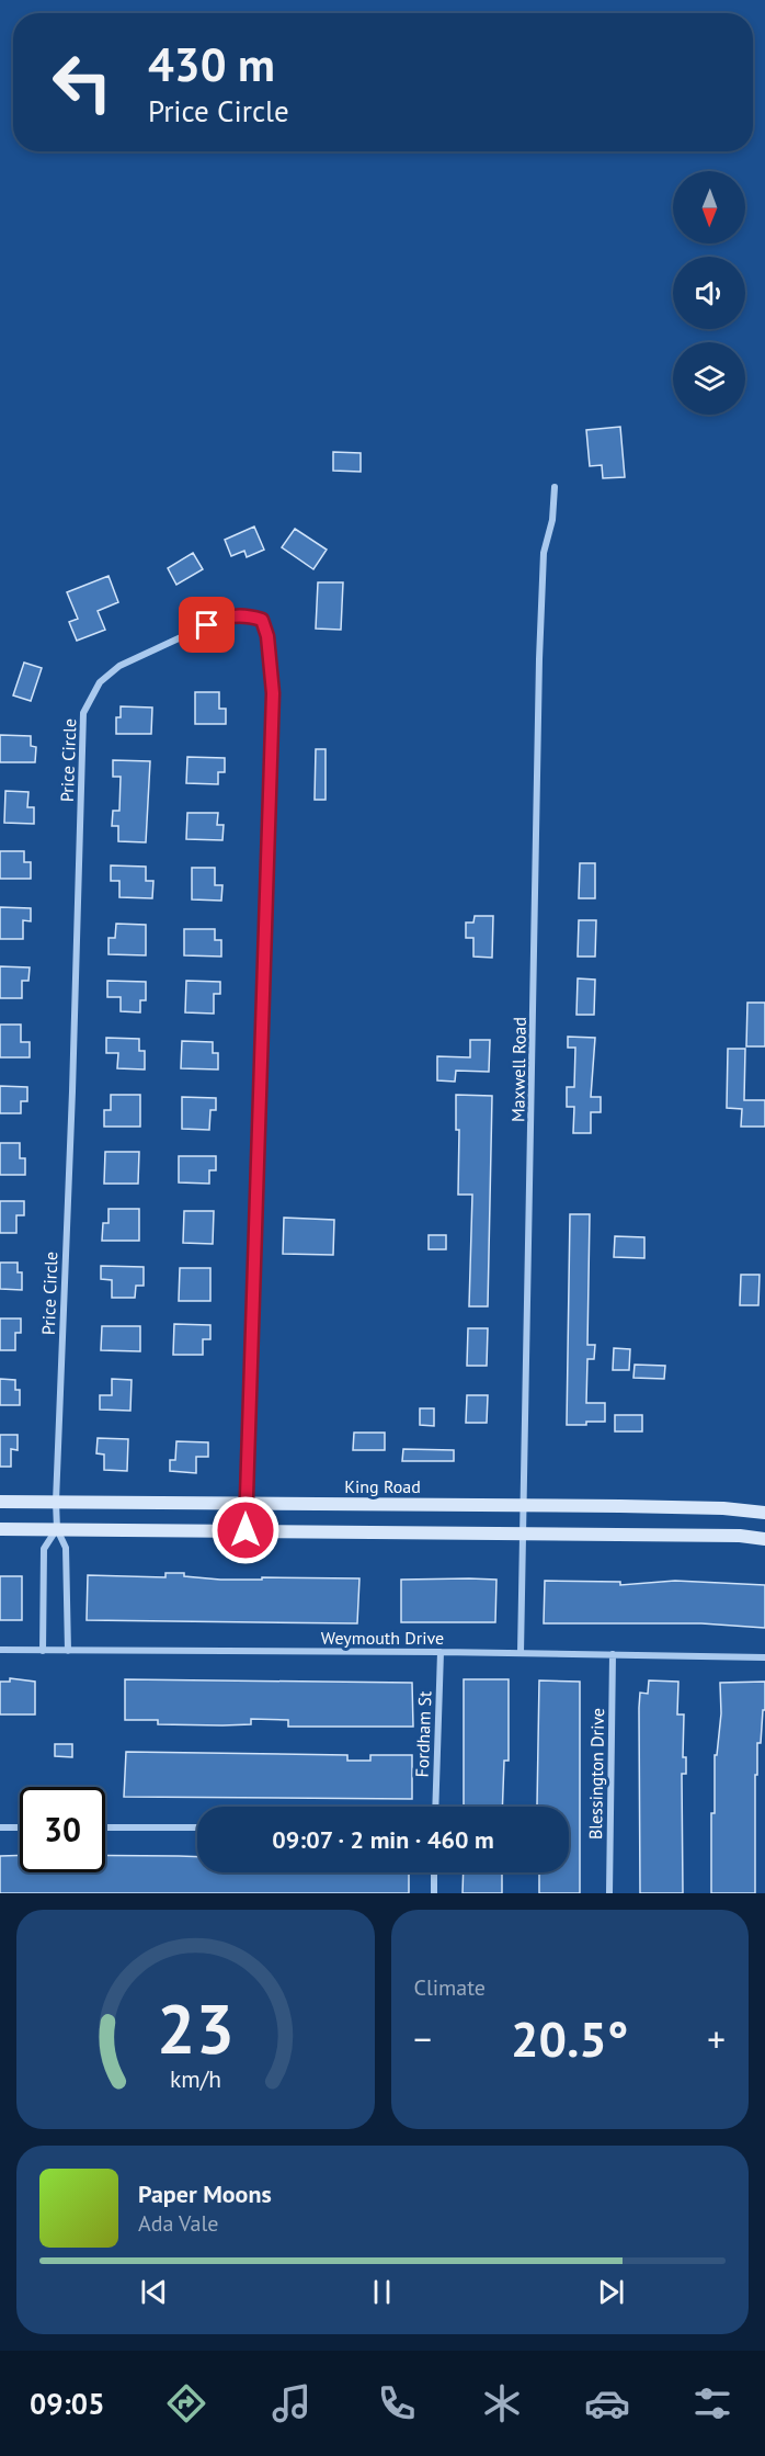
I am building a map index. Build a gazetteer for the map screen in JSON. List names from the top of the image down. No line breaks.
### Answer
{"streets":{"street":["Price Circle","Maxwell Road","King Road","Weymouth Drive","Fordham St","Blessington Drive"]},"crossings":[["Price Circle","King Road"],["Maxwell Road","King Road"],["Maxwell Road","Weymouth Drive"],["Weymouth Drive","Fordham St"],["Weymouth Drive","Blessington Drive"]],"north":"bottom","page":{"turn":["430 m","Price Circle"],"limit":"30","trip":"09:07 · 2 min · 460 m","tile":"Climate","heat":["−","20.5°","+"],"song":["Paper Moons","Ada Vale"],"tabs":"09:05","gauge":["23","km/h"]}}
